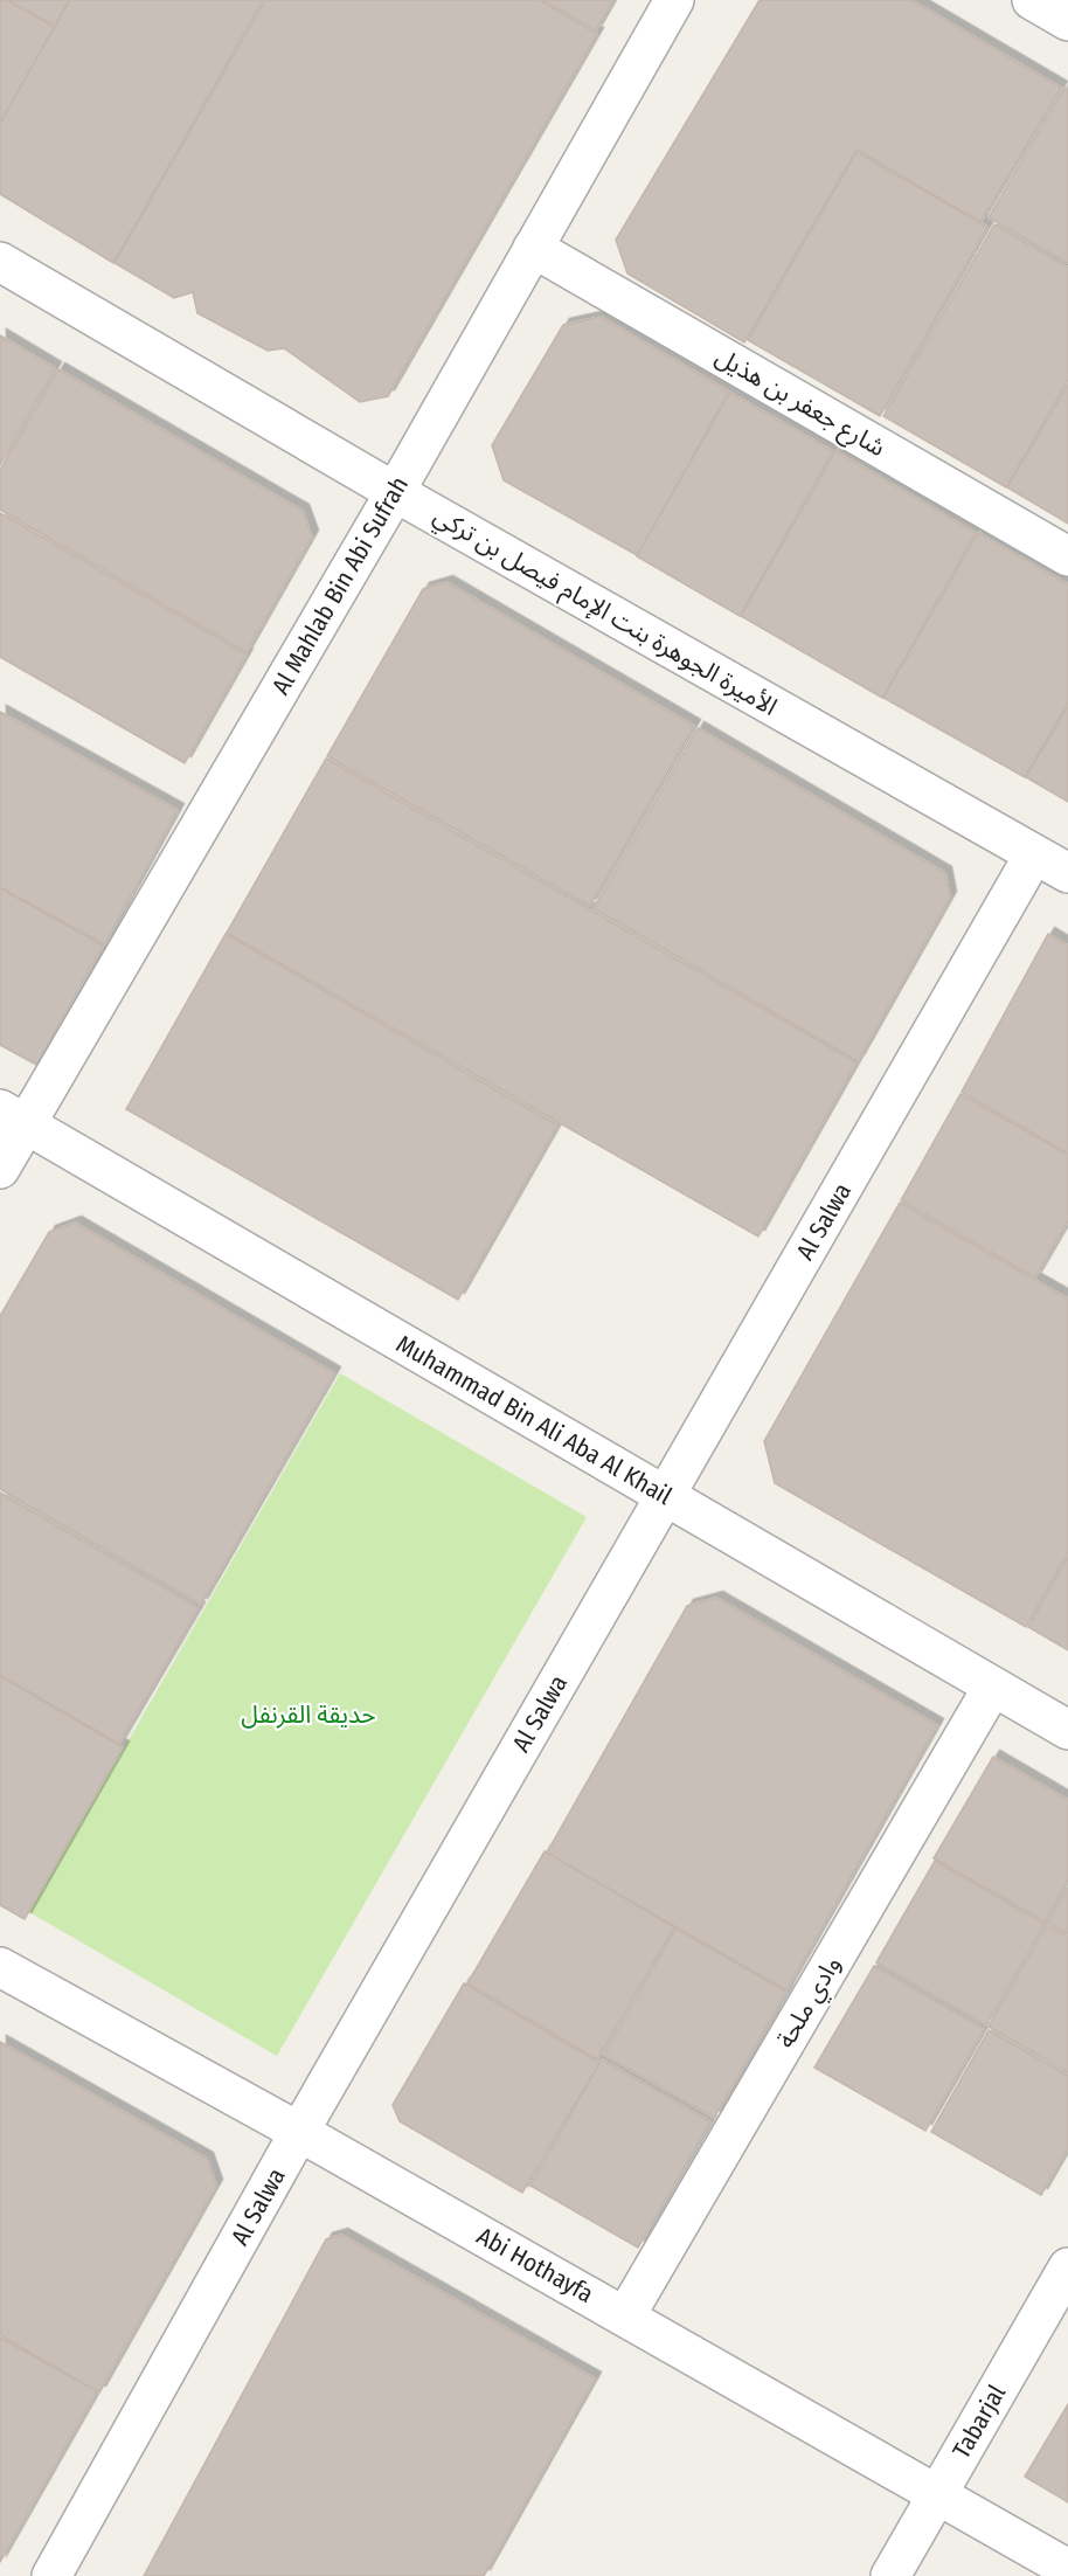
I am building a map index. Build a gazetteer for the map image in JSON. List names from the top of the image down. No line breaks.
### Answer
{"streets":{"street":["شارع جعفر بن هذيل","Al Mahlab Bin Abi Sufrah","الأميرة الجوهرة بنت الإمام فيصل بن تركي","Al Salwa","Muhammad Bin Ali Aba Al Khail","وادي ملحة","Abi Hothayfa","Tabarjal"]},"crossings":[["شارع جعفر بن هذيل","Al Mahlab Bin Abi Sufrah"],["Al Mahlab Bin Abi Sufrah","الأميرة الجوهرة بنت الإمام فيصل بن تركي"],["Al Mahlab Bin Abi Sufrah","Muhammad Bin Ali Aba Al Khail"],["الأميرة الجوهرة بنت الإمام فيصل بن تركي","Al Salwa"],["Al Salwa","Muhammad Bin Ali Aba Al Khail"],["Al Salwa","Abi Hothayfa"],["Muhammad Bin Ali Aba Al Khail","وادي ملحة"],["وادي ملحة","Abi Hothayfa"],["Abi Hothayfa","Tabarjal"]],"parks":["حديقة القرنفل"]}
